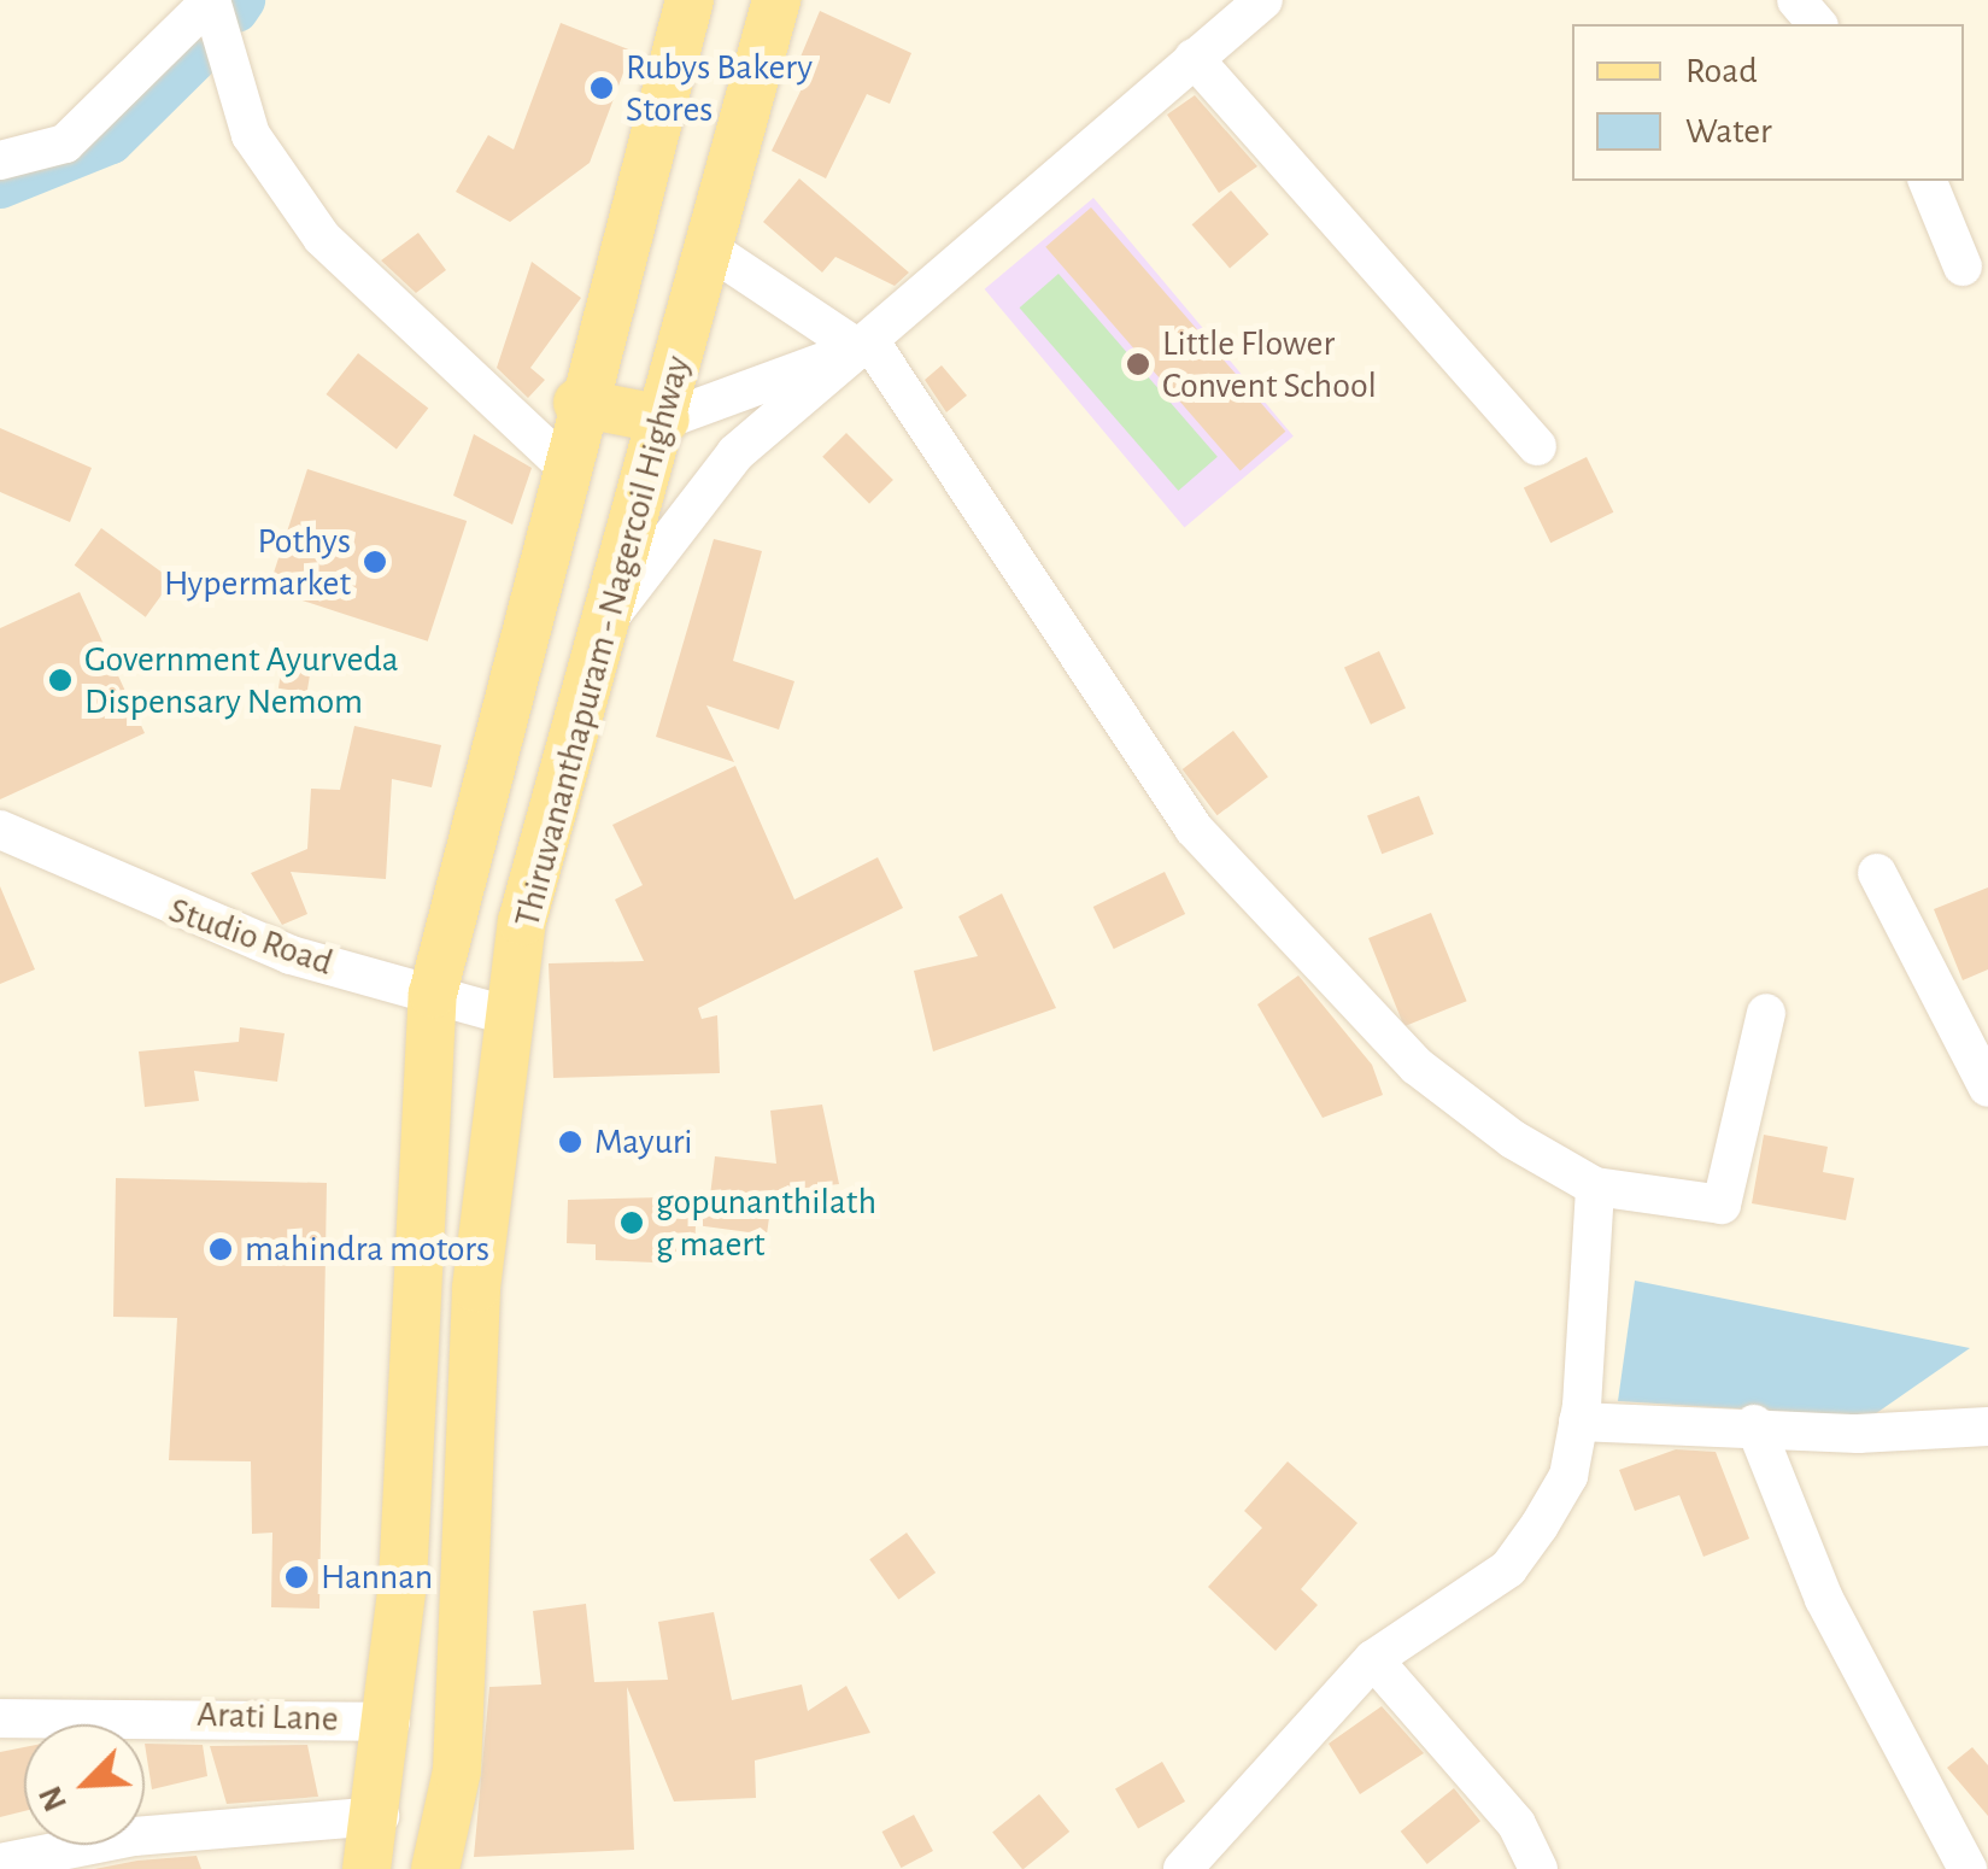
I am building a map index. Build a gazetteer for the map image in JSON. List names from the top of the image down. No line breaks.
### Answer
{"streets":{"main road":["Thiruvananthapuram - Nagercoil Highway"],"street":["Studio Road","Arati Lane"]},"crossings":[["Thiruvananthapuram - Nagercoil Highway","Studio Road"],["Thiruvananthapuram - Nagercoil Highway","Arati Lane"]],"places":["Rubys Bakery Stores","Little Flower Convent School","Pothys Hypermarket","Government Ayurveda Dispensary Nemom","Mayuri","gopunanthilath g maert","mahindra motors","Hannan"],"legend":["Road","Water"],"north":"bottom left"}
